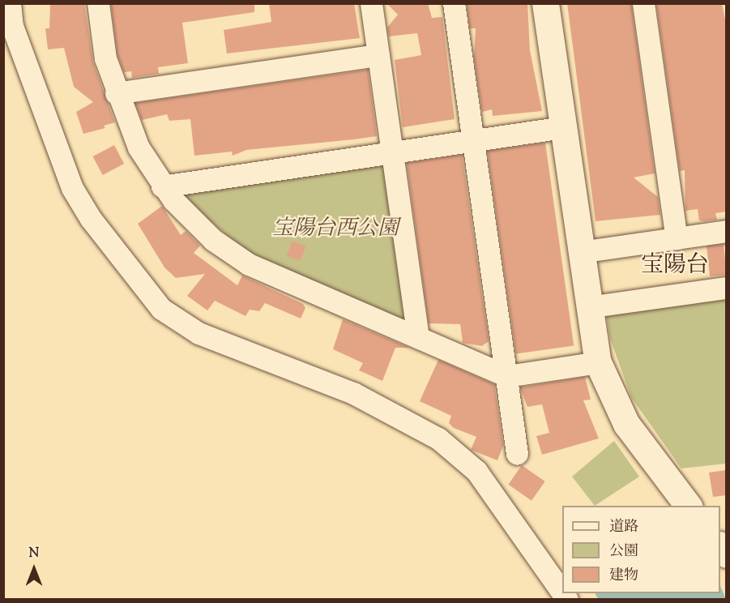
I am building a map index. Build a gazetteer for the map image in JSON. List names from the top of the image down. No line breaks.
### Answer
{"districts":["宝陽台"],"parks":["宝陽台西公園"],"legend":["道路","公園","建物"],"north":"top"}
